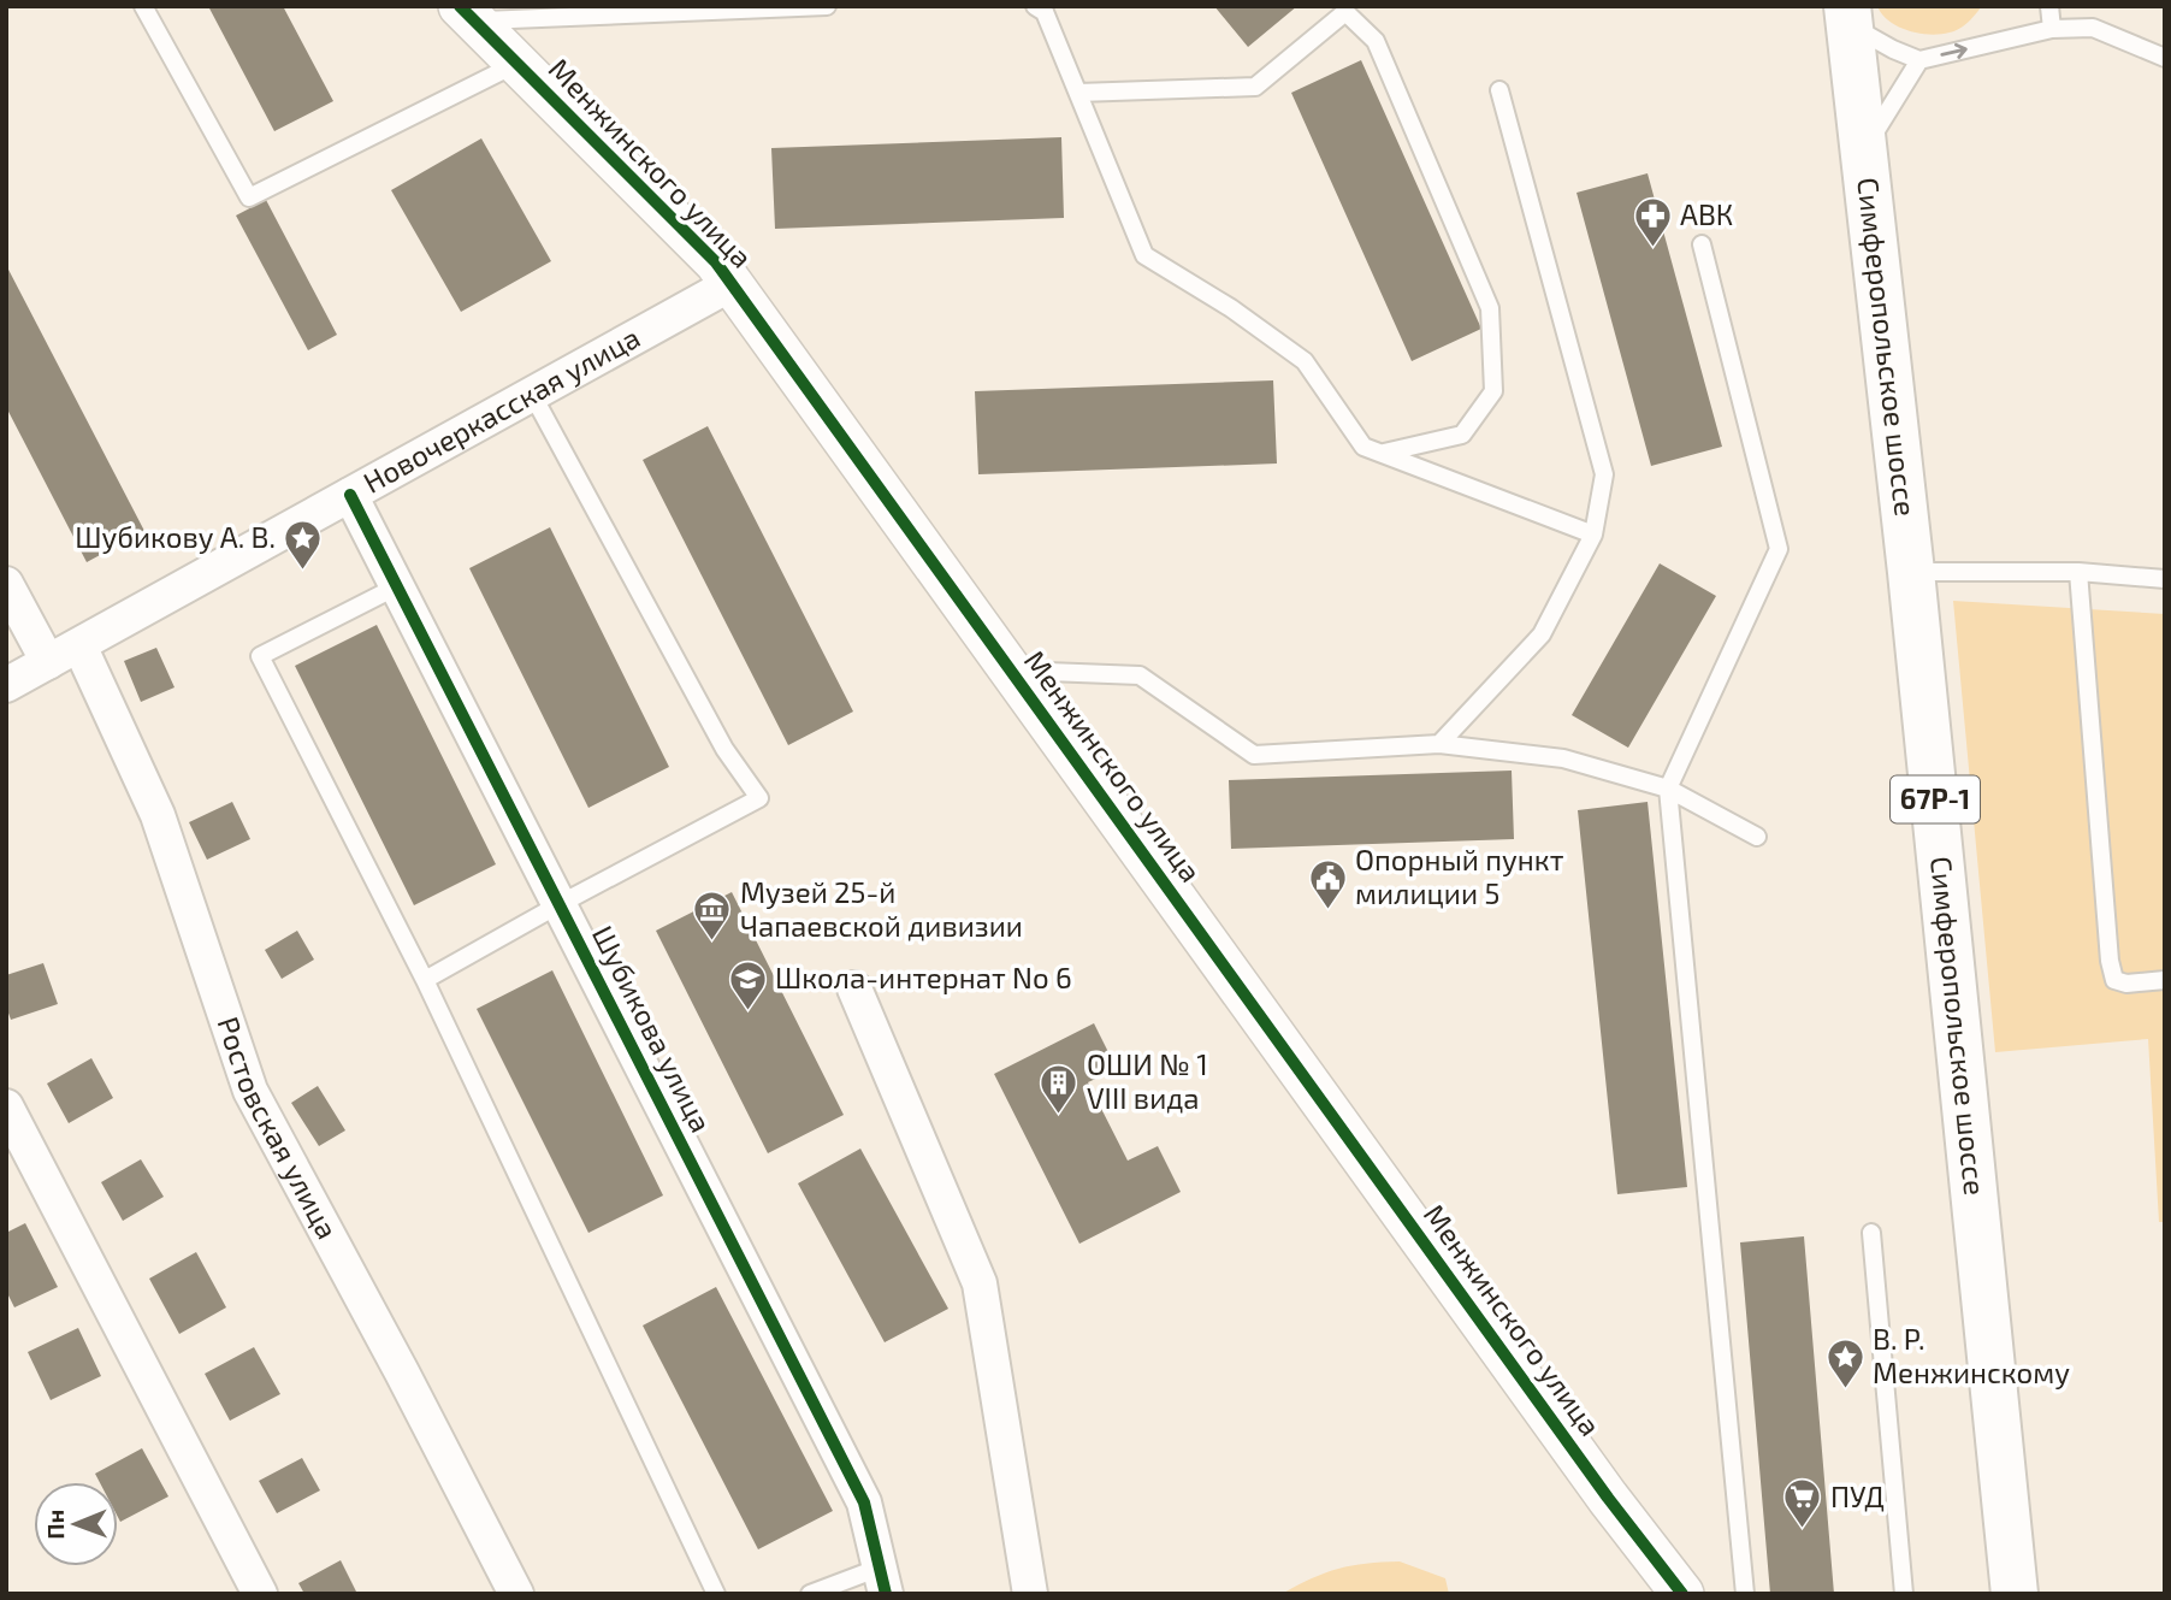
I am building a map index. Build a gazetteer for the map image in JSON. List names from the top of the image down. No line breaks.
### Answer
{"streets":{"main road":["Симферопольское шоссе","67Р-1"],"street":["Менжинского улица","Новочеркасская улица","Шубикова улица","Ростовская улица"]},"crossings":[["Менжинского улица","Новочеркасская улица"],["Новочеркасская улица","Шубикова улица"],["Новочеркасская улица","Ростовская улица"]],"places":{"pharmacy":["АВК"],"place":["Шубикову А. В.","В. Р. Менжинскому"],"public building":["Опорный пункт милиции 5"],"museum":["Музей 25-й Чапаевской дивизии"],"school or university":["Школа-интернат No 6"],"building":["ОШИ № 1 VIII вида"],"supermarket":["ПУД"]},"north":"left"}
